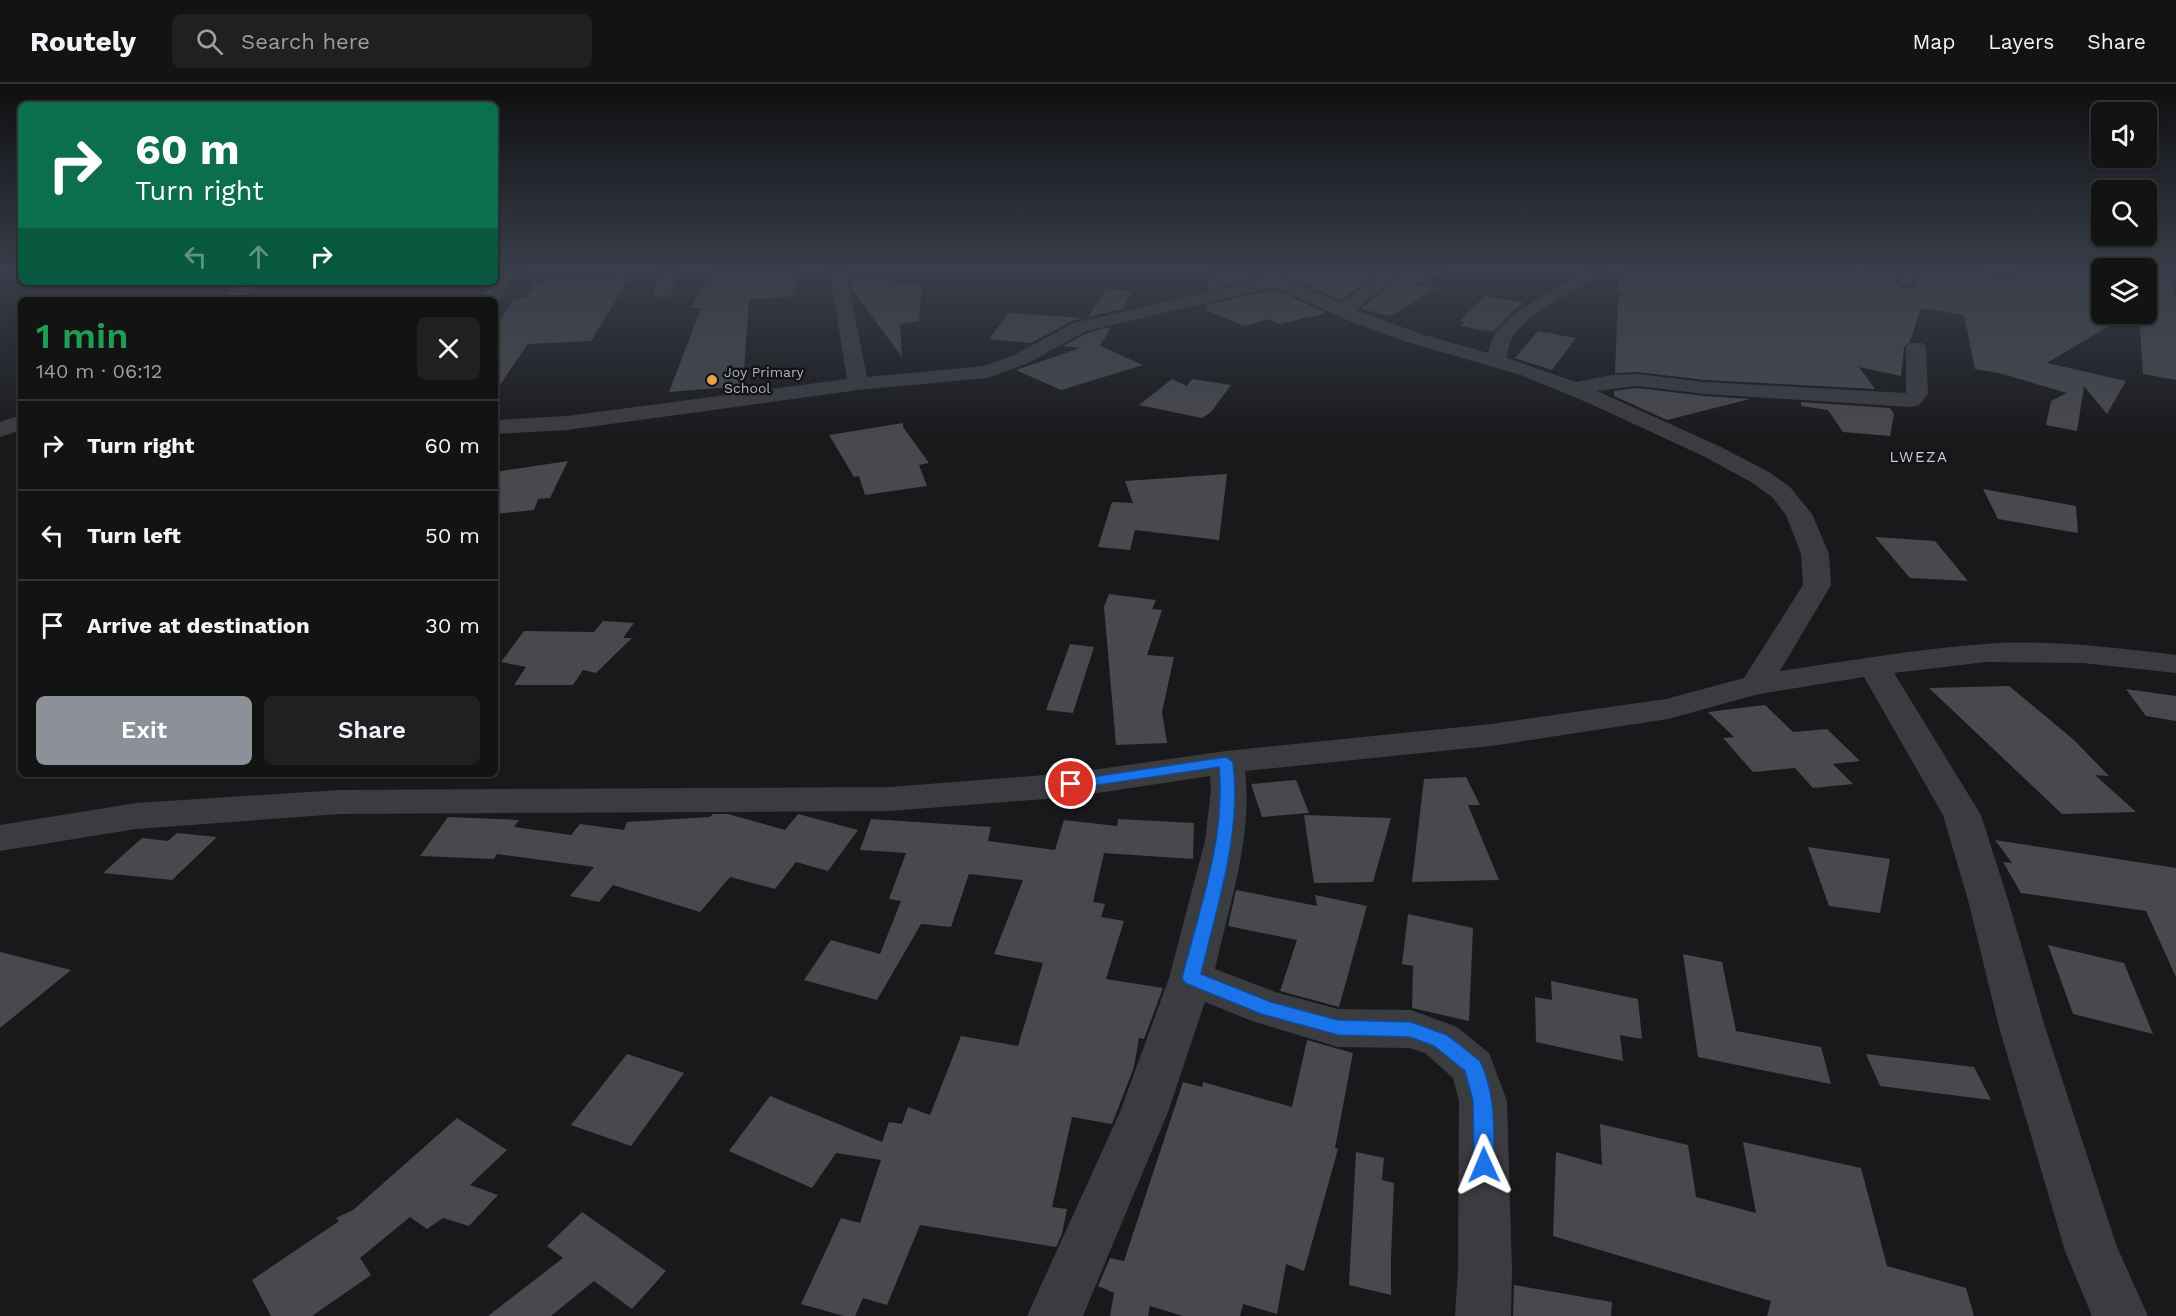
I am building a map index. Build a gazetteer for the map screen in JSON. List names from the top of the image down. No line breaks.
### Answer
{"districts":["LWEZA"],"places":["Joy Primary School"],"page":{"header":"Routely","search":"Search here","nav":["Map","Layers","Share"],"turn":["60 m","Turn right"],"heading":["1 min","140 m · 06:12"],"list":[{"name":"Turn right","value":"60 m"},{"name":"Turn left","value":"50 m"},{"name":"Arrive at destination","value":"30 m"}],"buttons":["Exit","Share"]}}
